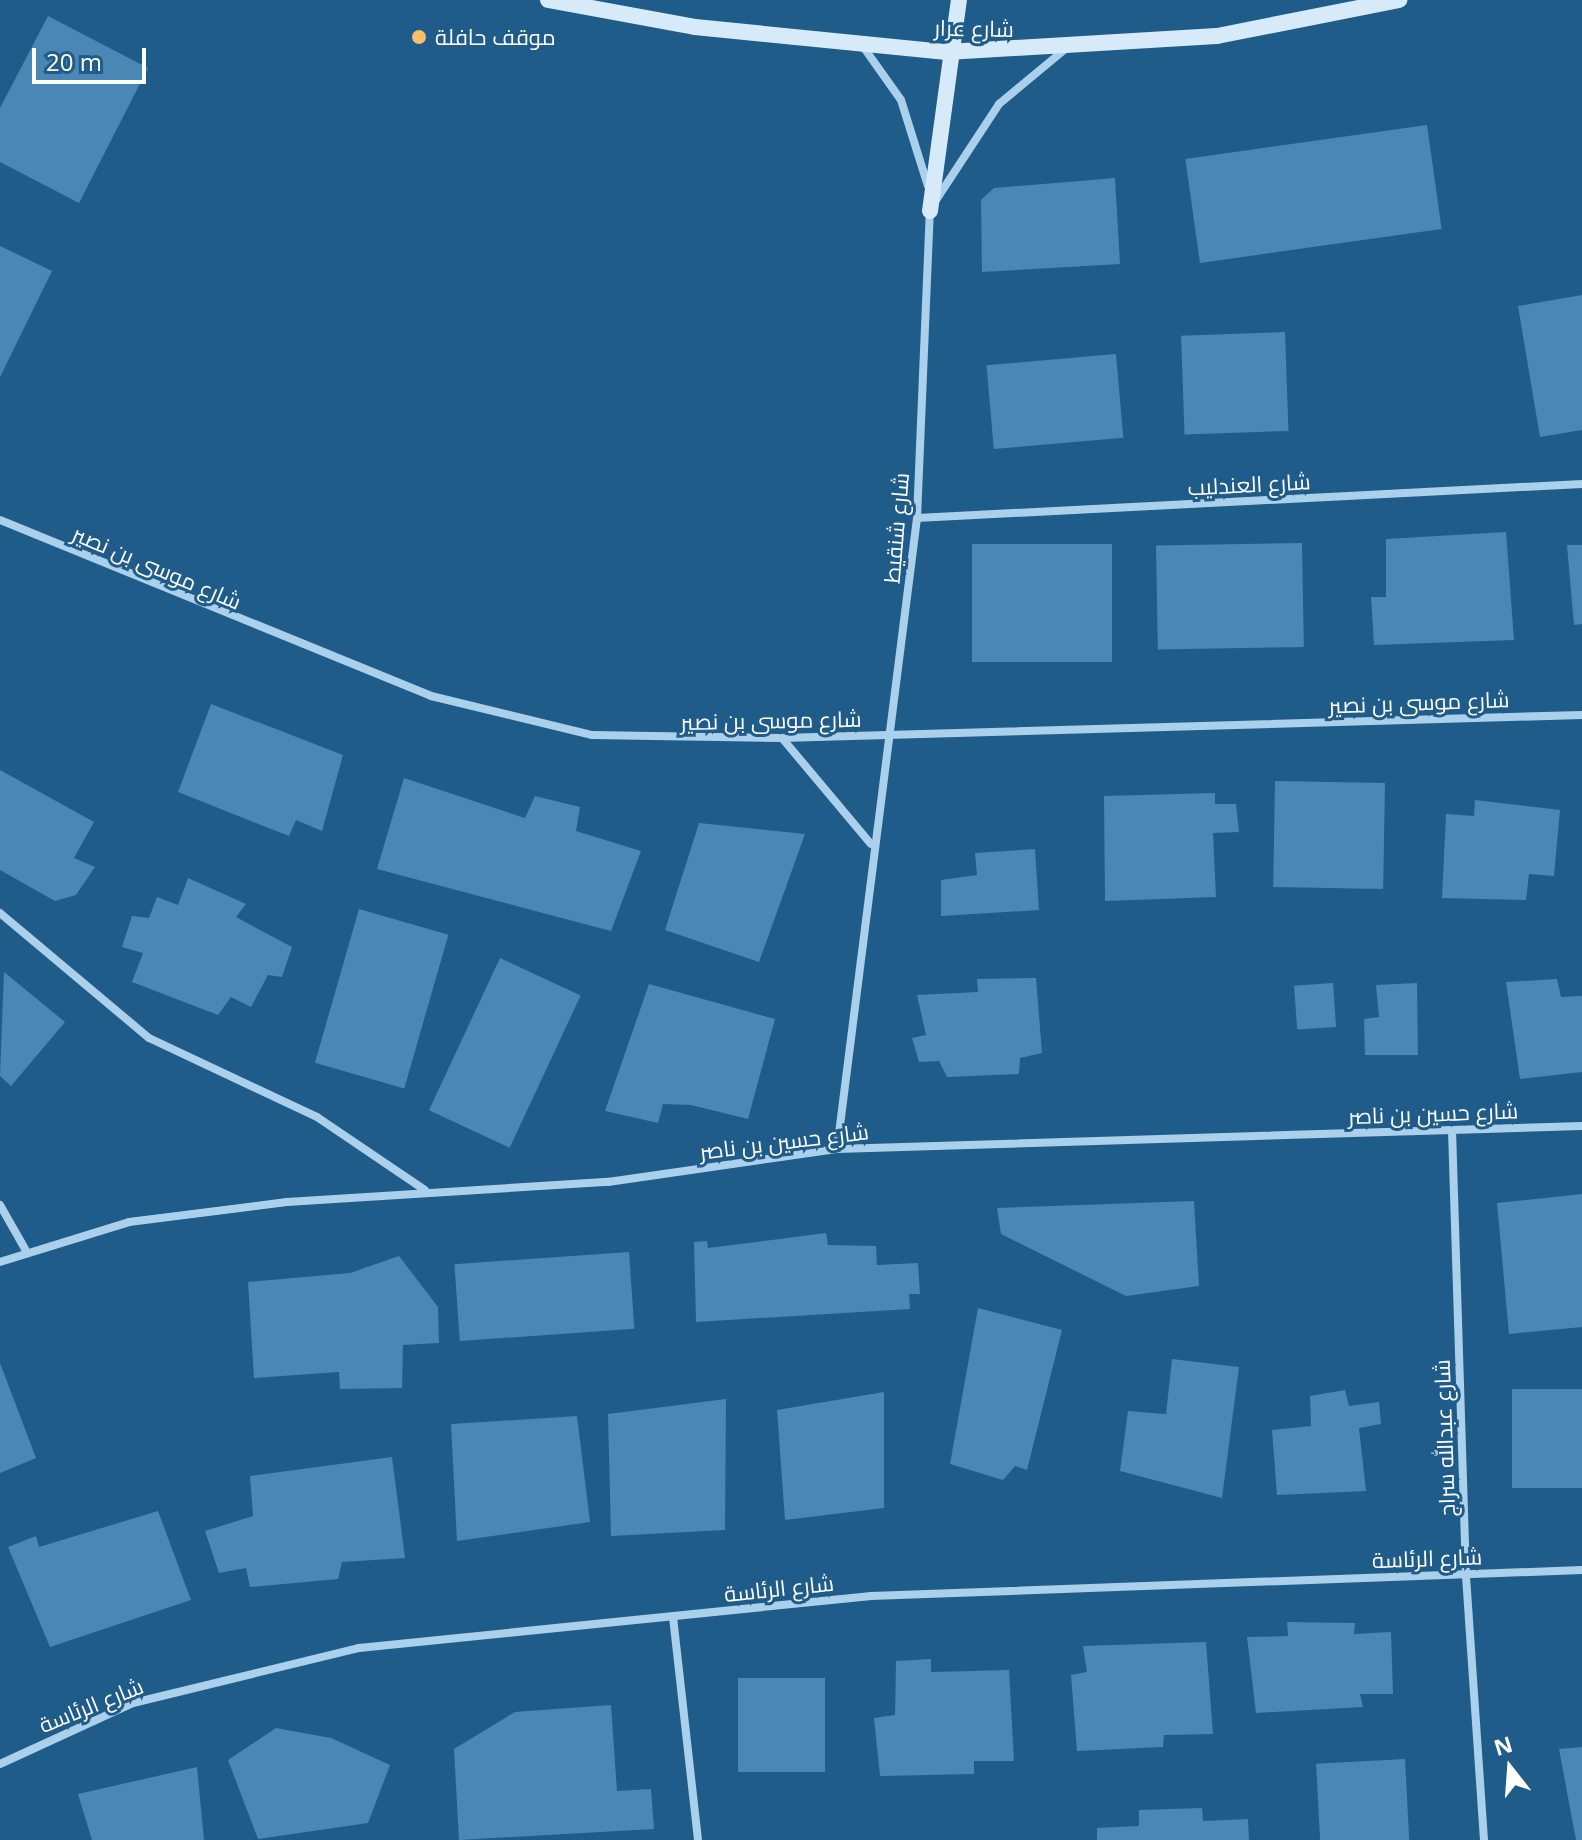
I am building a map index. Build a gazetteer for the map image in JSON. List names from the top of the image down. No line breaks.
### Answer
{"streets":{"main road":["شارع عرار"],"street":["شارع العندليب","شارع شنقيط","شارع موسى بن نصير","شارع حسين بن ناصر","شارع عبدالله سراج","شارع الرئاسة"]},"crossings":[["شارع عرار","شارع شنقيط"],["شارع العندليب","شارع شنقيط"],["شارع شنقيط","شارع موسى بن نصير"],["شارع شنقيط","شارع حسين بن ناصر"],["شارع حسين بن ناصر","شارع عبدالله سراج"],["شارع عبدالله سراج","شارع الرئاسة"]],"places":["موقف حافلة"],"scale_bar":"20 m","north":"top"}
